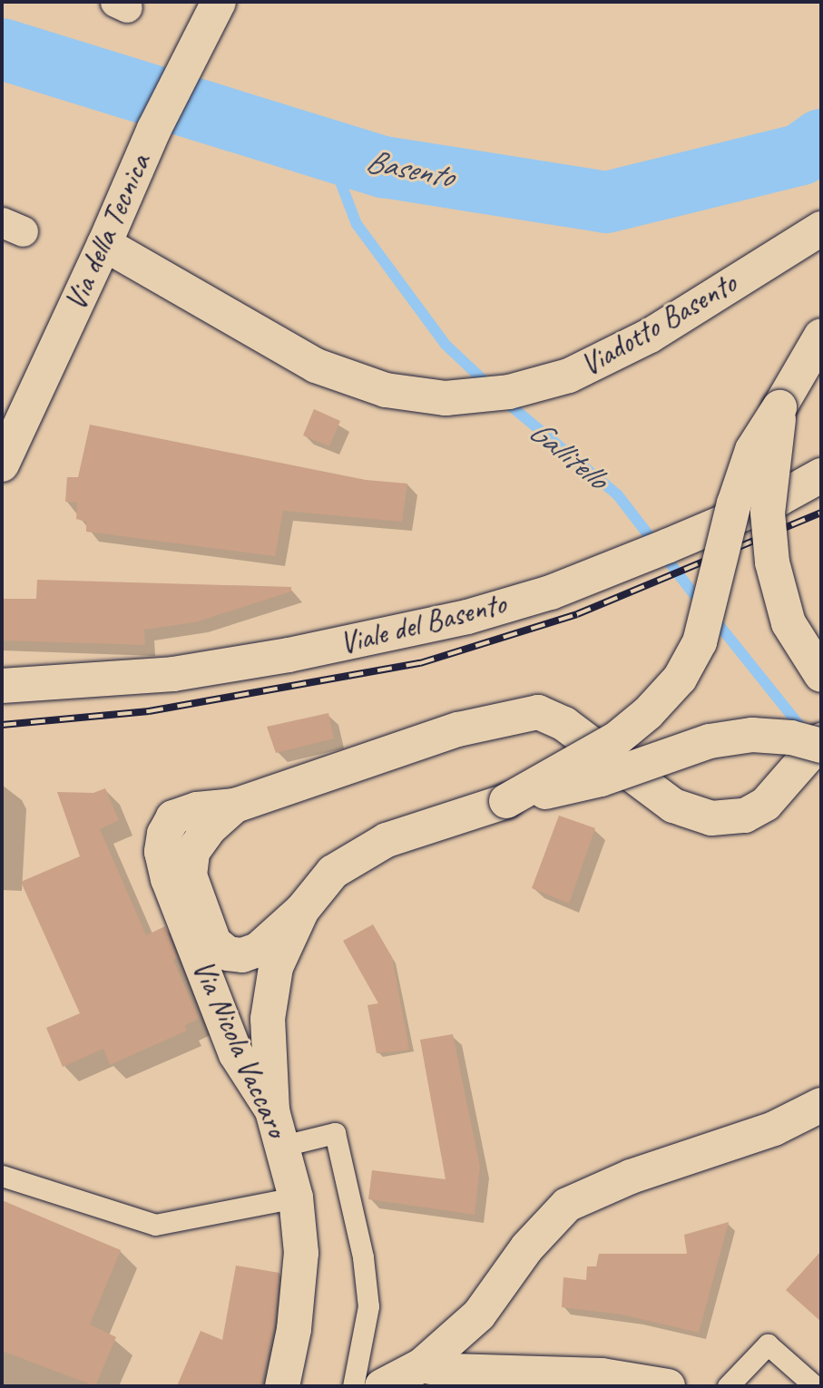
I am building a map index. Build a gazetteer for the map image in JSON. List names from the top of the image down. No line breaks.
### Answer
{"streets":{"main road":["Via della Tecnica","Viadotto Basento","Viale del Basento","Via Nicola Vaccaro"]},"crossings":[["Via della Tecnica","Viadotto Basento"]],"water":["Basento","Gallitello"]}
